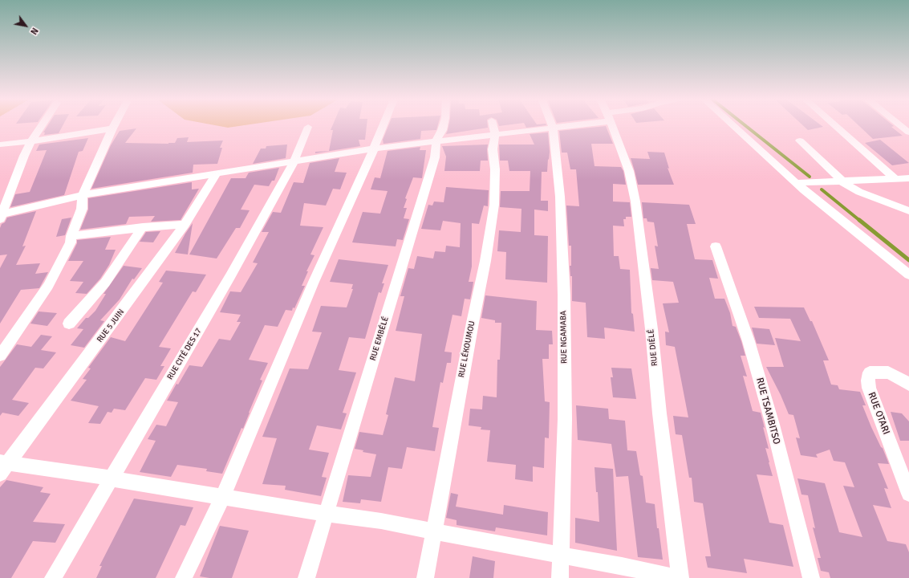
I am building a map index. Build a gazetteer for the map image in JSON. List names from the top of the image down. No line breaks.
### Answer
{"streets":{"street":["RUE 5 JUIN","RUE NGAMABA","RUE EMBÉLÉ","RUE DIÉLÉ","RUE LÉKOUMOU","RUE CITÉ DES 17","RUE TSAMBITSO","RUE OTARI"]},"north":"bottom right"}
